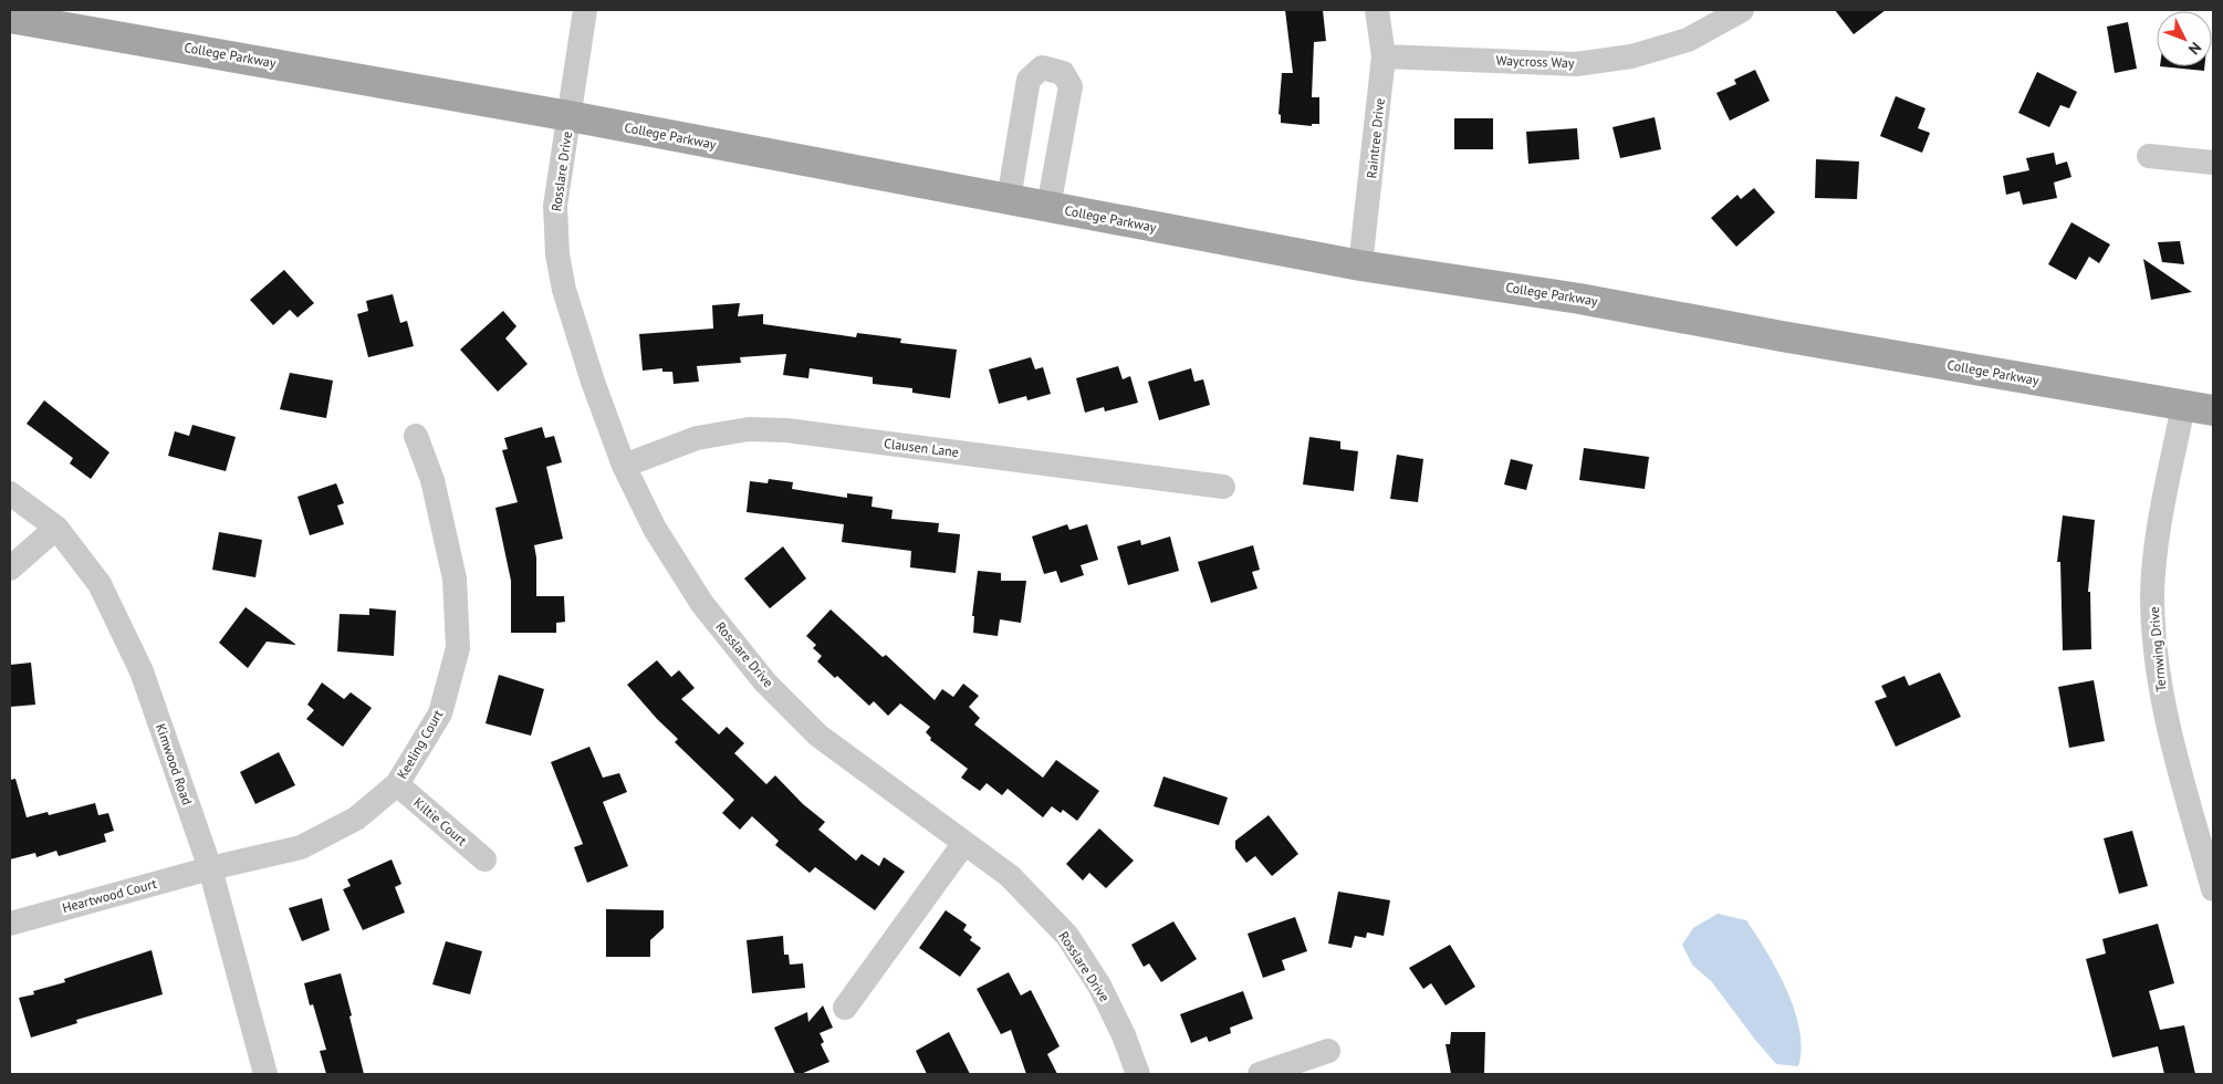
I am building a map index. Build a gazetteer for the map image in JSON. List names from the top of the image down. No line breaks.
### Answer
{"streets":{"main road":["College Parkway"],"street":["Waycross Way","Raintree Drive","Rosslare Drive","Clausen Lane","Ternwing Drive","Keeling Court","Kimwood Road","Kiltie Court","Heartwood Court"]},"crossings":[["College Parkway","Raintree Drive"],["College Parkway","Rosslare Drive"],["College Parkway","Ternwing Drive"],["Waycross Way","Raintree Drive"],["Rosslare Drive","Clausen Lane"],["Keeling Court","Kimwood Road"],["Keeling Court","Kiltie Court"],["Keeling Court","Heartwood Court"],["Kimwood Road","Heartwood Court"]],"north":"bottom right"}
